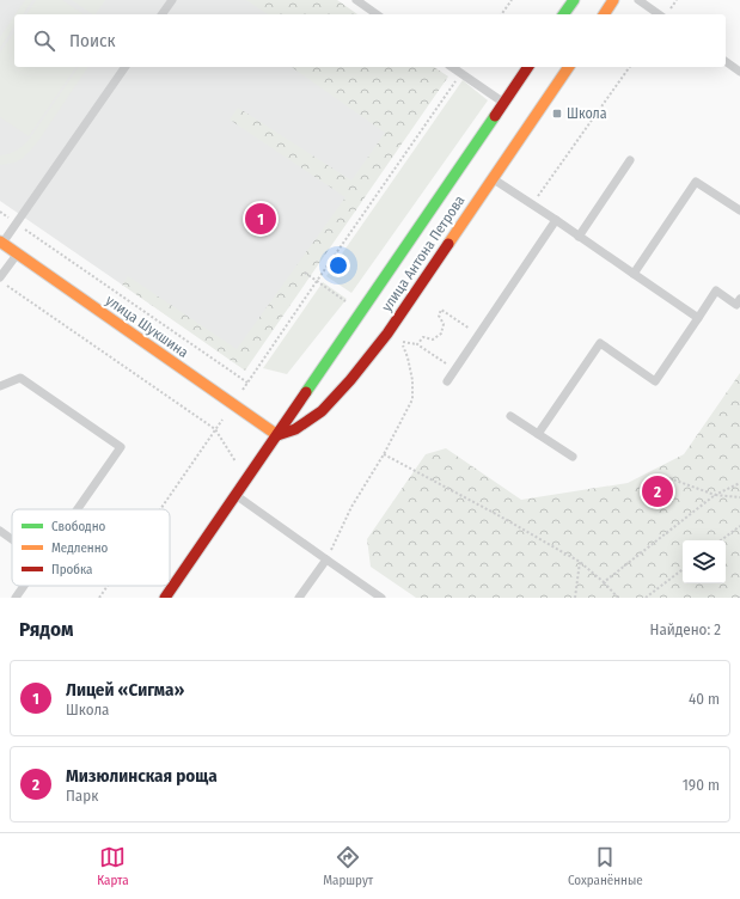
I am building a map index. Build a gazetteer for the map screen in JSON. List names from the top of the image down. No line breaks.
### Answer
{"streets":{"street":["улица Антона Петрова","улица Шукшина"]},"crossings":[["улица Антона Петрова","улица Шукшина"]],"places":{"transit":["Школа"]},"legend":["Свободно","Медленно","Пробка"],"page":{"search":"Поиск","pins":["1","2"],"heading":["Рядом","Найдено: 2"],"list":[{"mark":"1","name":"Лицей «Сигма»","note":"Школа","value":"40 m"},{"mark":"2","name":"Мизюлинская роща","note":"Парк","value":"190 m"}],"nav":["Карта","Маршрут","Сохранённые"]}}
